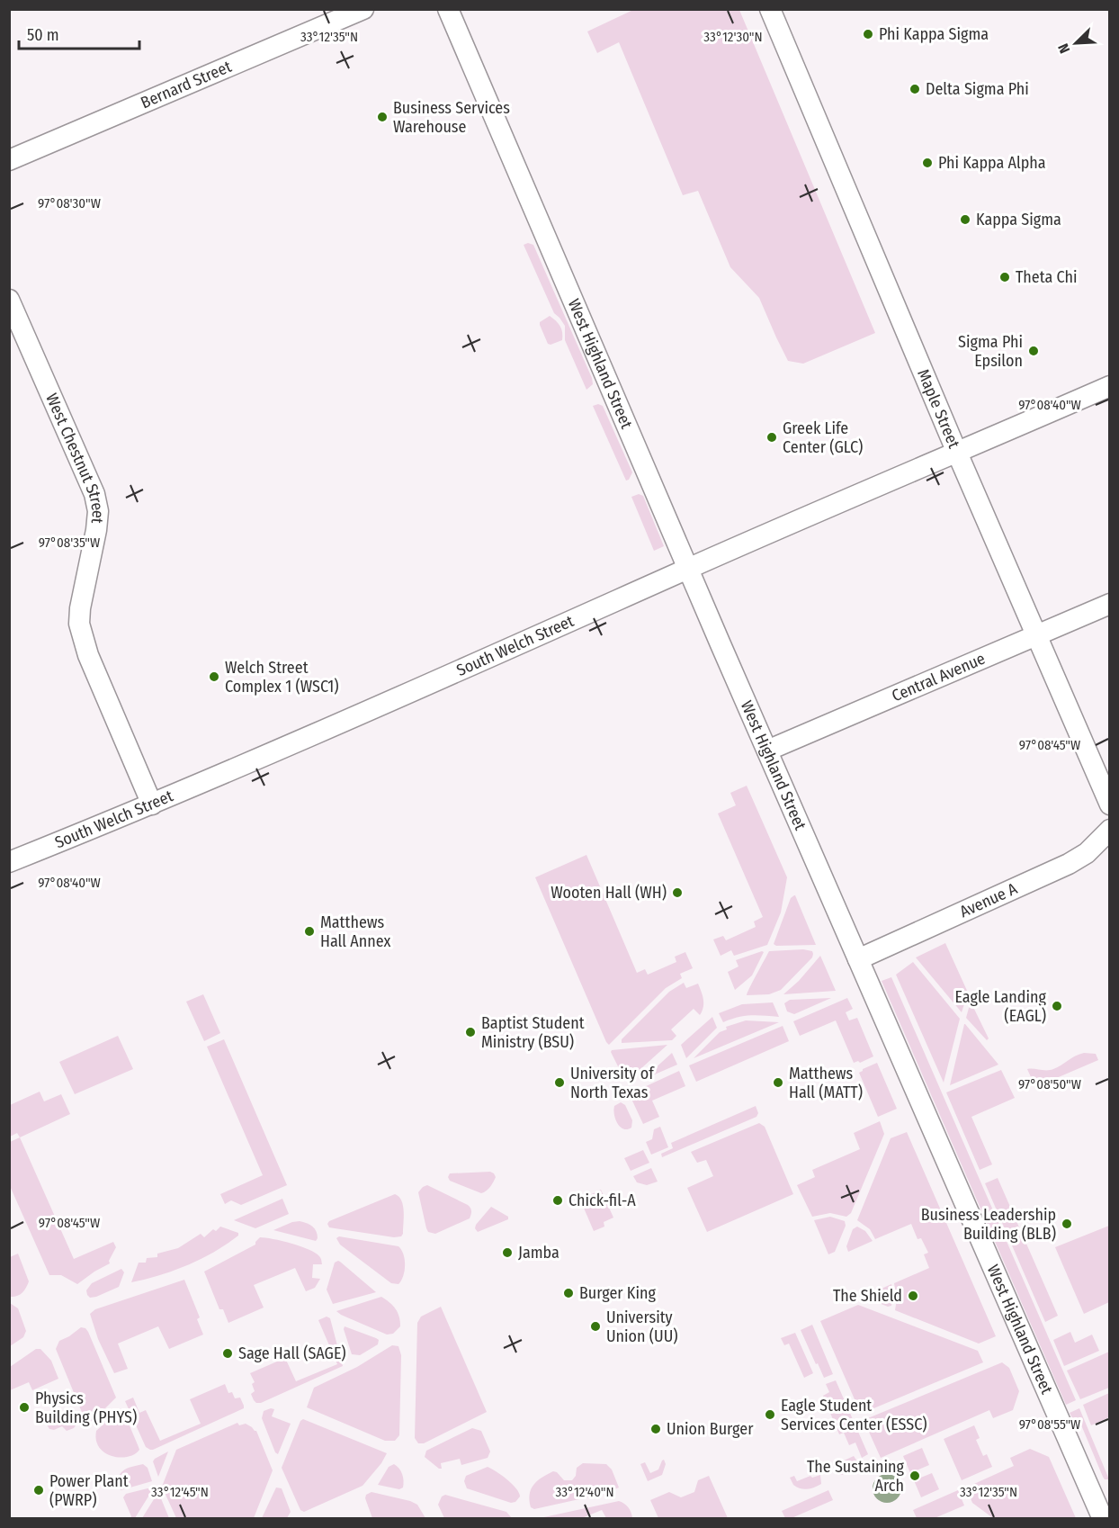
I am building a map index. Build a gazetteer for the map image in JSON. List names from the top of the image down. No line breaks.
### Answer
{"streets":{"street":["Bernard Street","West Highland Street","Maple Street","West Chestnut Street","South Welch Street","Central Avenue","Avenue A"]},"crossings":[["West Highland Street","South Welch Street"],["West Highland Street","Central Avenue"],["West Highland Street","Avenue A"],["Maple Street","South Welch Street"],["Maple Street","Central Avenue"],["West Chestnut Street","South Welch Street"]],"places":["Phi Kappa Sigma","Delta Sigma Phi","Business Services Warehouse","Phi Kappa Alpha","Kappa Sigma","Theta Chi","Sigma Phi Epsilon","Greek Life Center (GLC)","Welch Street Complex 1 (WSC1)","Wooten Hall (WH)","Matthews Hall Annex","Eagle Landing (EAGL)","Baptist Student Ministry (BSU)","University of North Texas","Matthews Hall (MATT)","Chick-fil-A","Business Leadership Building (BLB)","Jamba","Burger King","The Shield","University Union (UU)","Sage Hall (SAGE)","Physics Building (PHYS)","Eagle Student Services Center (ESSC)","Union Burger","The Sustaining Arch","Power Plant (PWRP)"],"scale_bar":"50 m","north":"bottom left","coordinates":["33°12'35\"N","33°12'30\"N","97°08'30\"W","97°08'40\"W","97°08'35\"W","97°08'45\"W","97°08'50\"W","97°08'55\"W","33°12'45\"N","33°12'40\"N"]}
